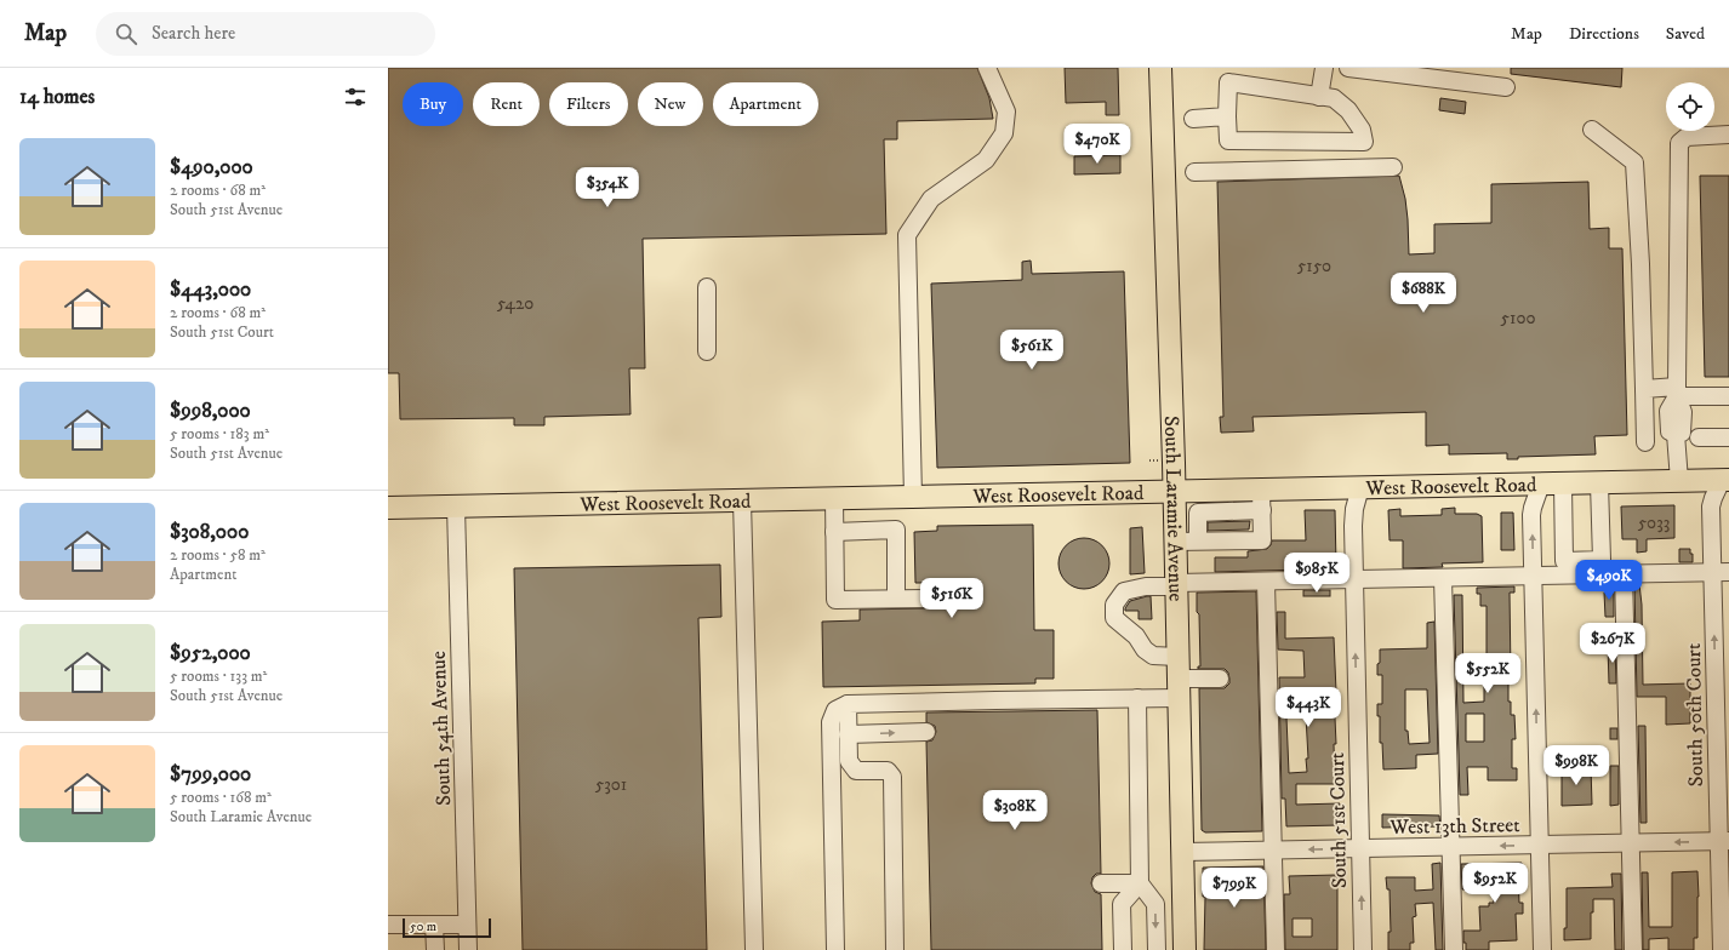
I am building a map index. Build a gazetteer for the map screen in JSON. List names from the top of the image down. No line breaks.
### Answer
{"streets":{"main road":["West Roosevelt Road","South Laramie Avenue"],"street":["South 50th Court","South 54th Avenue","South 51st Court","West 13th Street"]},"crossings":[["West Roosevelt Road","South Laramie Avenue"],["West Roosevelt Road","South 50th Court"],["West Roosevelt Road","South 54th Avenue"],["West Roosevelt Road","South 51st Court"],["South Laramie Avenue","West 13th Street"],["South 50th Court","West 13th Street"],["South 51st Court","West 13th Street"]],"one_way":["West 13th Street"],"house_numbers":["5150","5420","5100","5033","5301"],"scale_bar":"50 m","page":{"header":"Map","search":"Search here","nav":["Map","Directions","Saved"],"heading":"14 homes","chip":["Buy","Rent","Filters","New","Apartment"],"price":["$470K","$354K","$688K","$561K","$985K","$490K","$516K","$267K","$552K","$443K","$998K","$308K","$952K","$799K"],"list":[{"name":"$490,000","note":"2 rooms · 68 m² · South 51st Avenue"},{"name":"$443,000","note":"2 rooms · 68 m² · South 51st Court"},{"name":"$998,000","note":"5 rooms · 183 m² · South 51st Avenue"},{"name":"$308,000","note":"2 rooms · 58 m² · Apartment"},{"name":"$952,000","note":"5 rooms · 133 m² · South 51st Avenue"},{"name":"$799,000","note":"5 rooms · 168 m² · South Laramie Avenue"}],"scale":"50 m"}}
